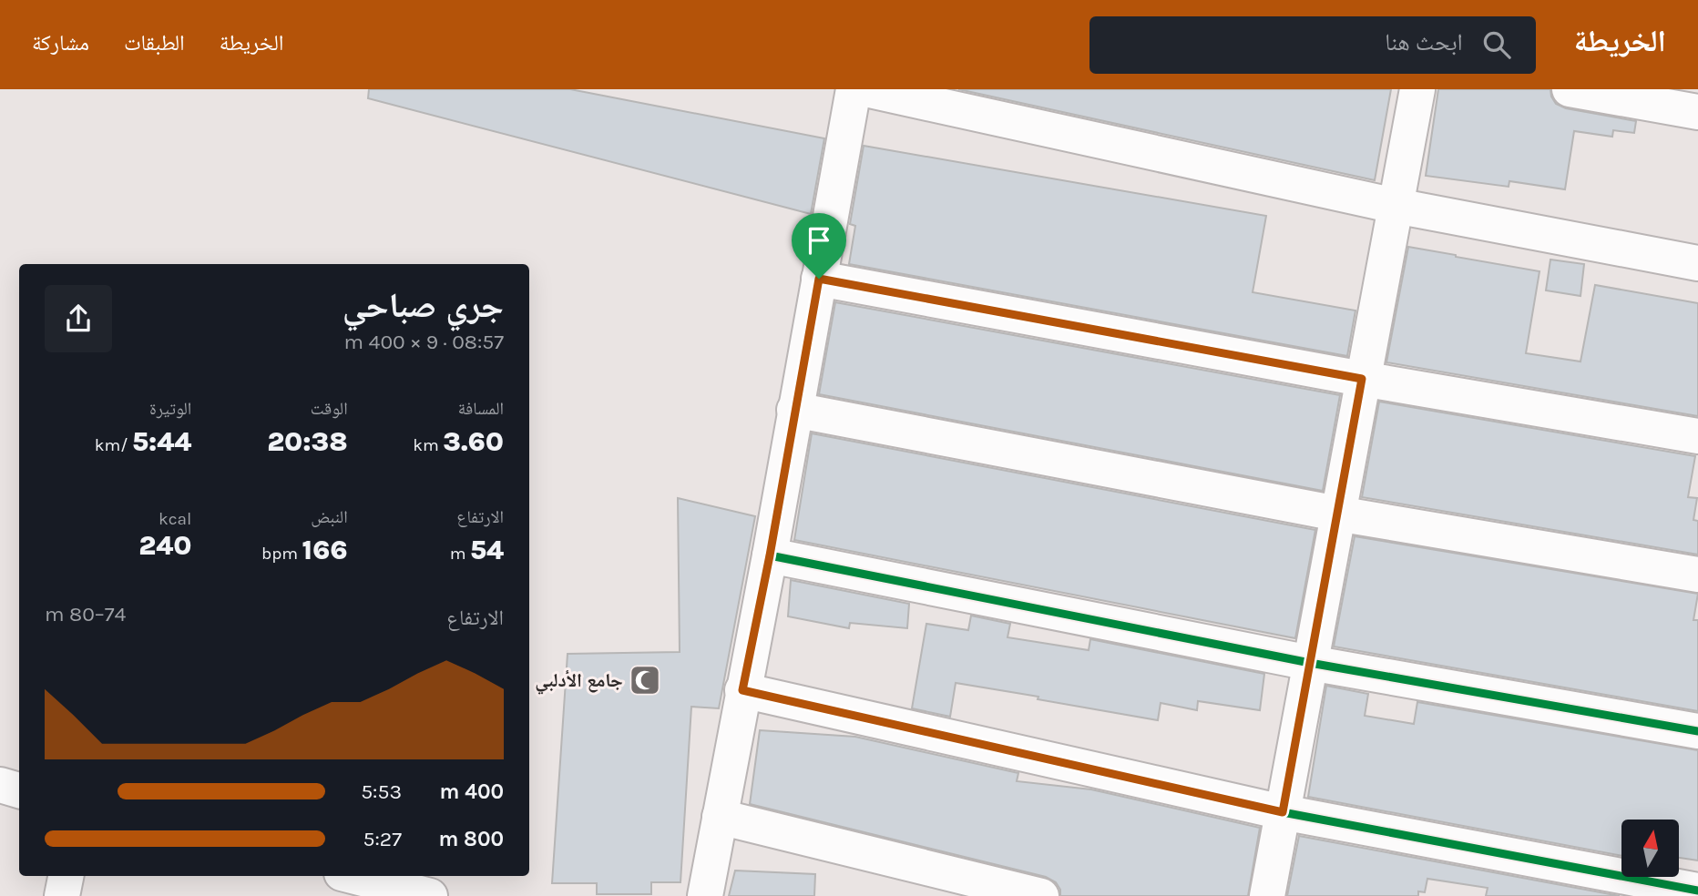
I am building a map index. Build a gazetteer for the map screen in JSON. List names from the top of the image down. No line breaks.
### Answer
{"places":{"mosque":["جامع الأدلبي"]},"north":"top","page":{"header":"الخريطة","search":"ابحث هنا","nav":["الخريطة","الطبقات","مشاركة"],"heading":["جري صباحي","08:57 · 9 × 400 m"],"stats":[["المسافة","3.60 km"],["الوقت","20:38"],["الوتيرة","5:44 /km"],["الارتفاع","54 m"],["النبض","166 bpm"],["kcal","240"]],"chart":["الارتفاع","74–80 m"],"list":[{"name":"400 m","note":"5:53"},{"name":"800 m","note":"5:27"}]}}
